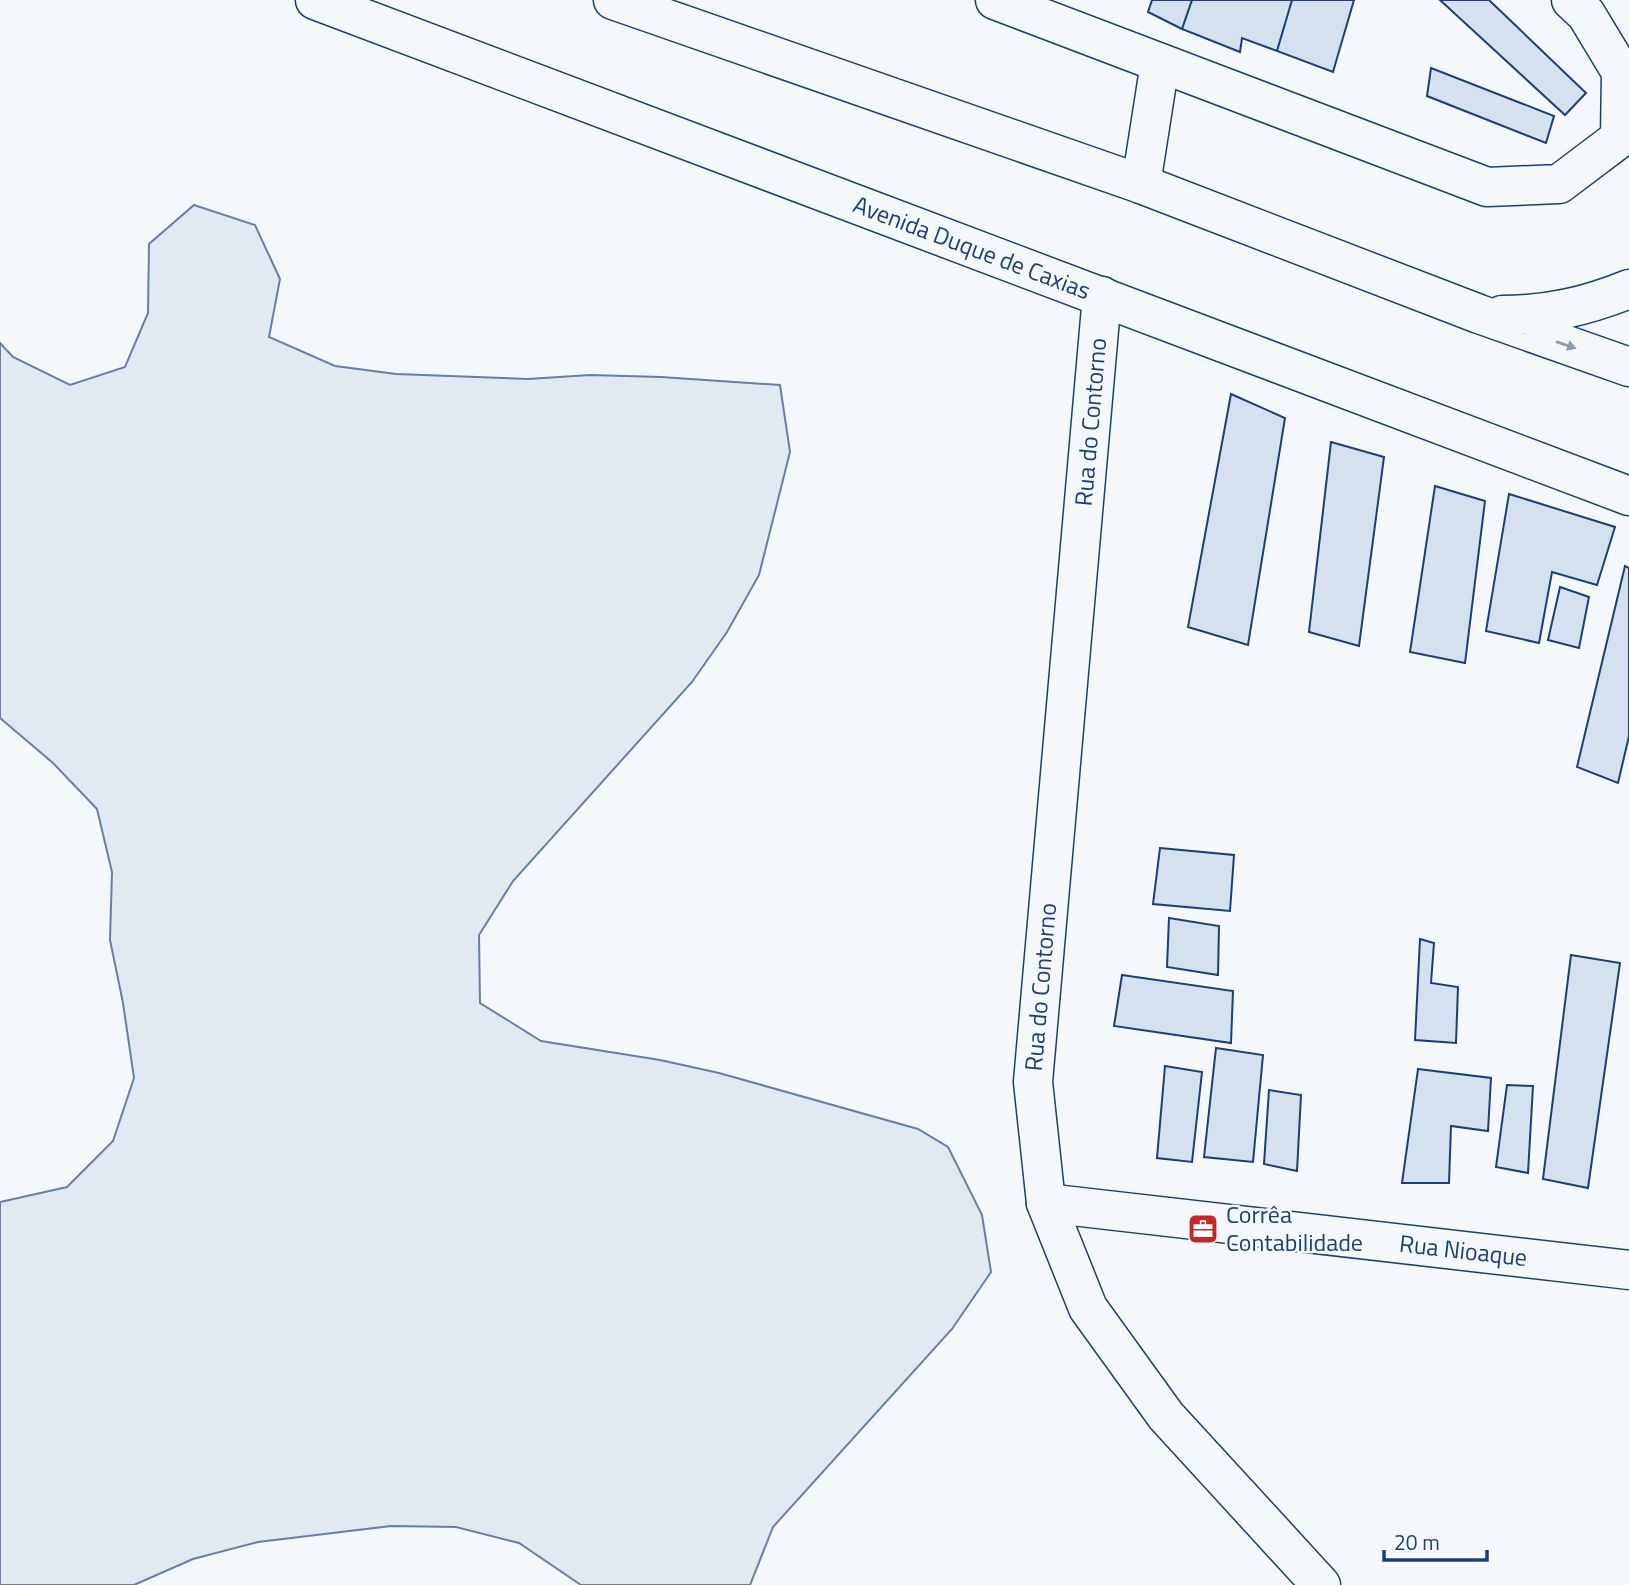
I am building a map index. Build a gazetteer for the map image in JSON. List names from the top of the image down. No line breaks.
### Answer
{"streets":{"street":["Avenida Duque de Caxias","Rua do Contorno","Rua Nioaque"]},"crossings":[["Avenida Duque de Caxias","Rua do Contorno"],["Rua do Contorno","Rua Nioaque"]],"places":{"office":["Corrêa Contabilidade"]},"scale_bar":"20 m"}
